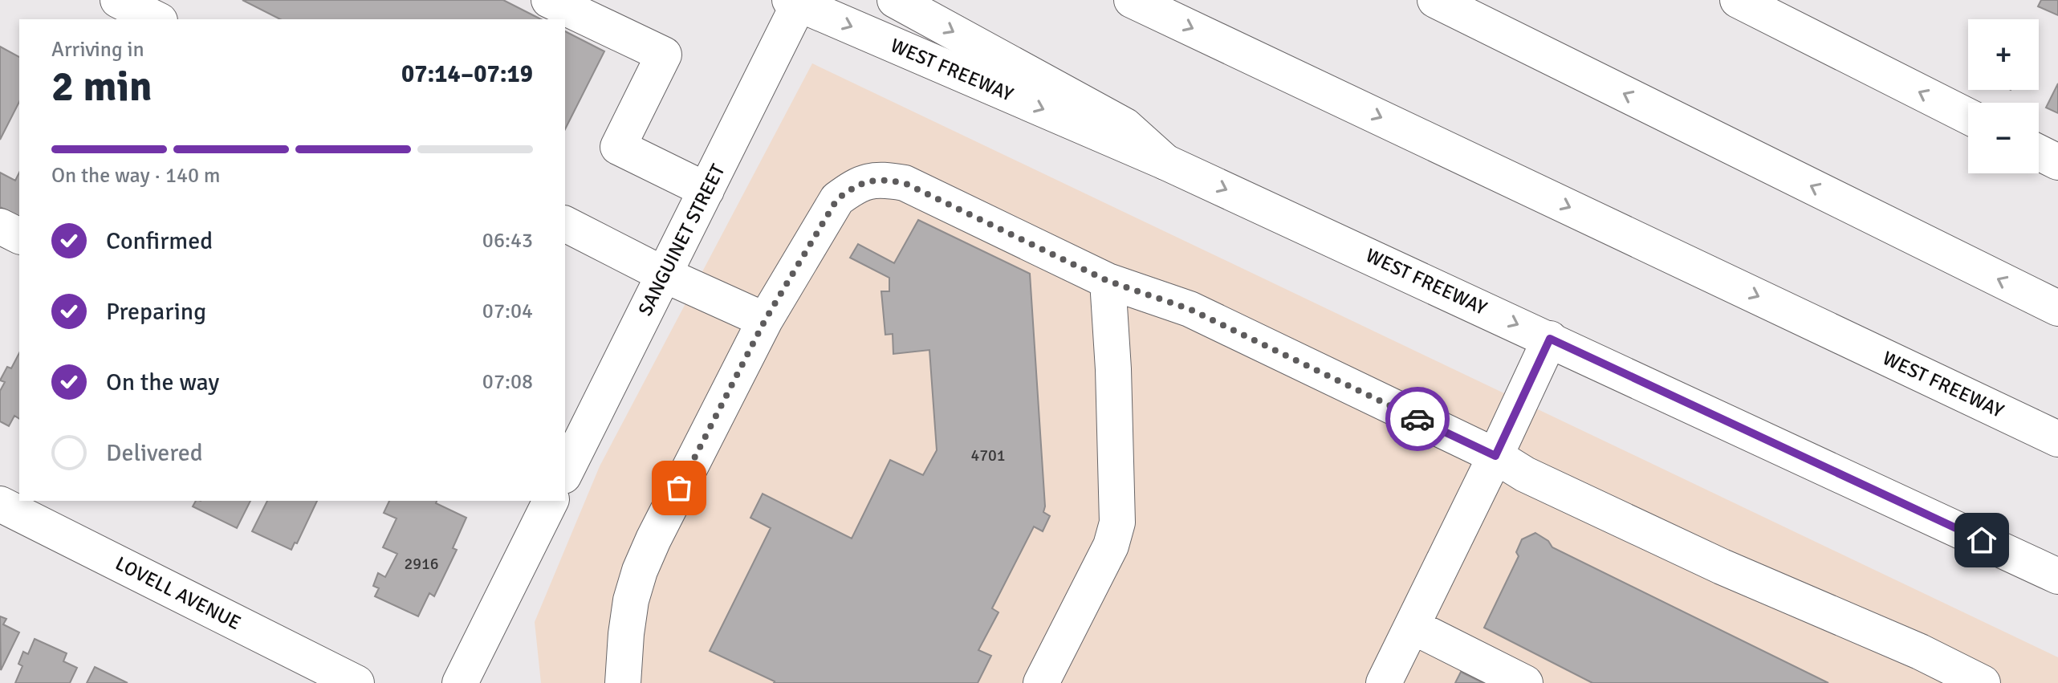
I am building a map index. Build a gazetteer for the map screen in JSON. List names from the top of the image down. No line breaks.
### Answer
{"streets":{"main road":["WEST FREEWAY","SANGUINET STREET","LOVELL AVENUE"]},"crossings":[["WEST FREEWAY","SANGUINET STREET"]],"house_numbers":["4701","2916"],"page":{"map_buttons":["+","−"],"heading":["2 min","Arriving in","07:14–07:19"],"bar":"On the way · 140 m","list":[["Confirmed","06:43"],["Preparing","07:04"],["On the way","07:08"],"Delivered"]}}
